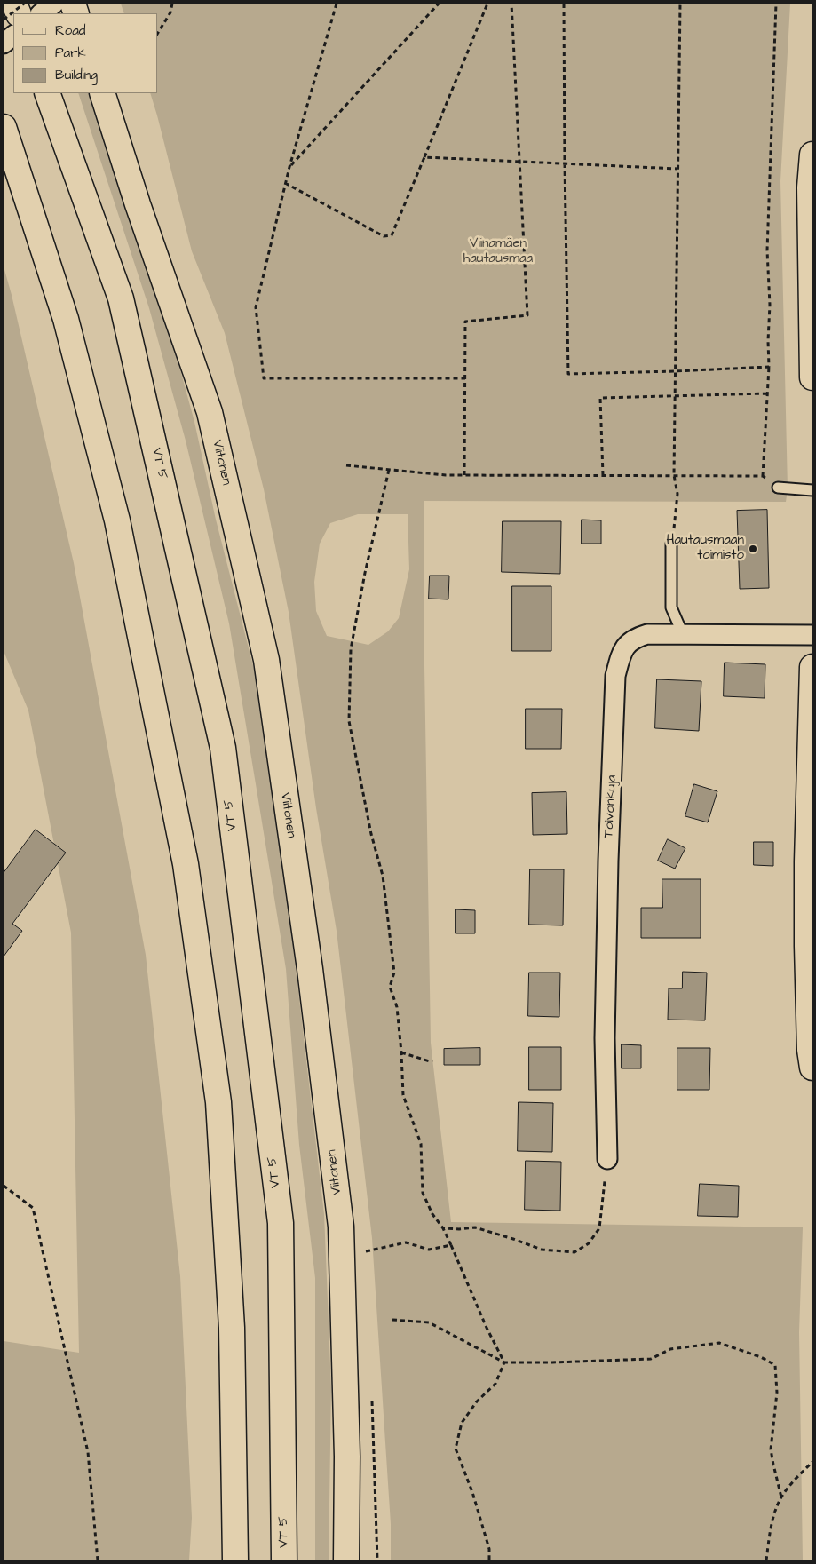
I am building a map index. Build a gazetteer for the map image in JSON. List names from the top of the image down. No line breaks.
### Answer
{"streets":{"main road":["Viitonen","VT 5"],"street":["Toivonkuja"]},"parks":["Viinamäen hautausmaa"],"places":["Hautausmaan toimisto"],"legend":["Road","Park","Building"]}
